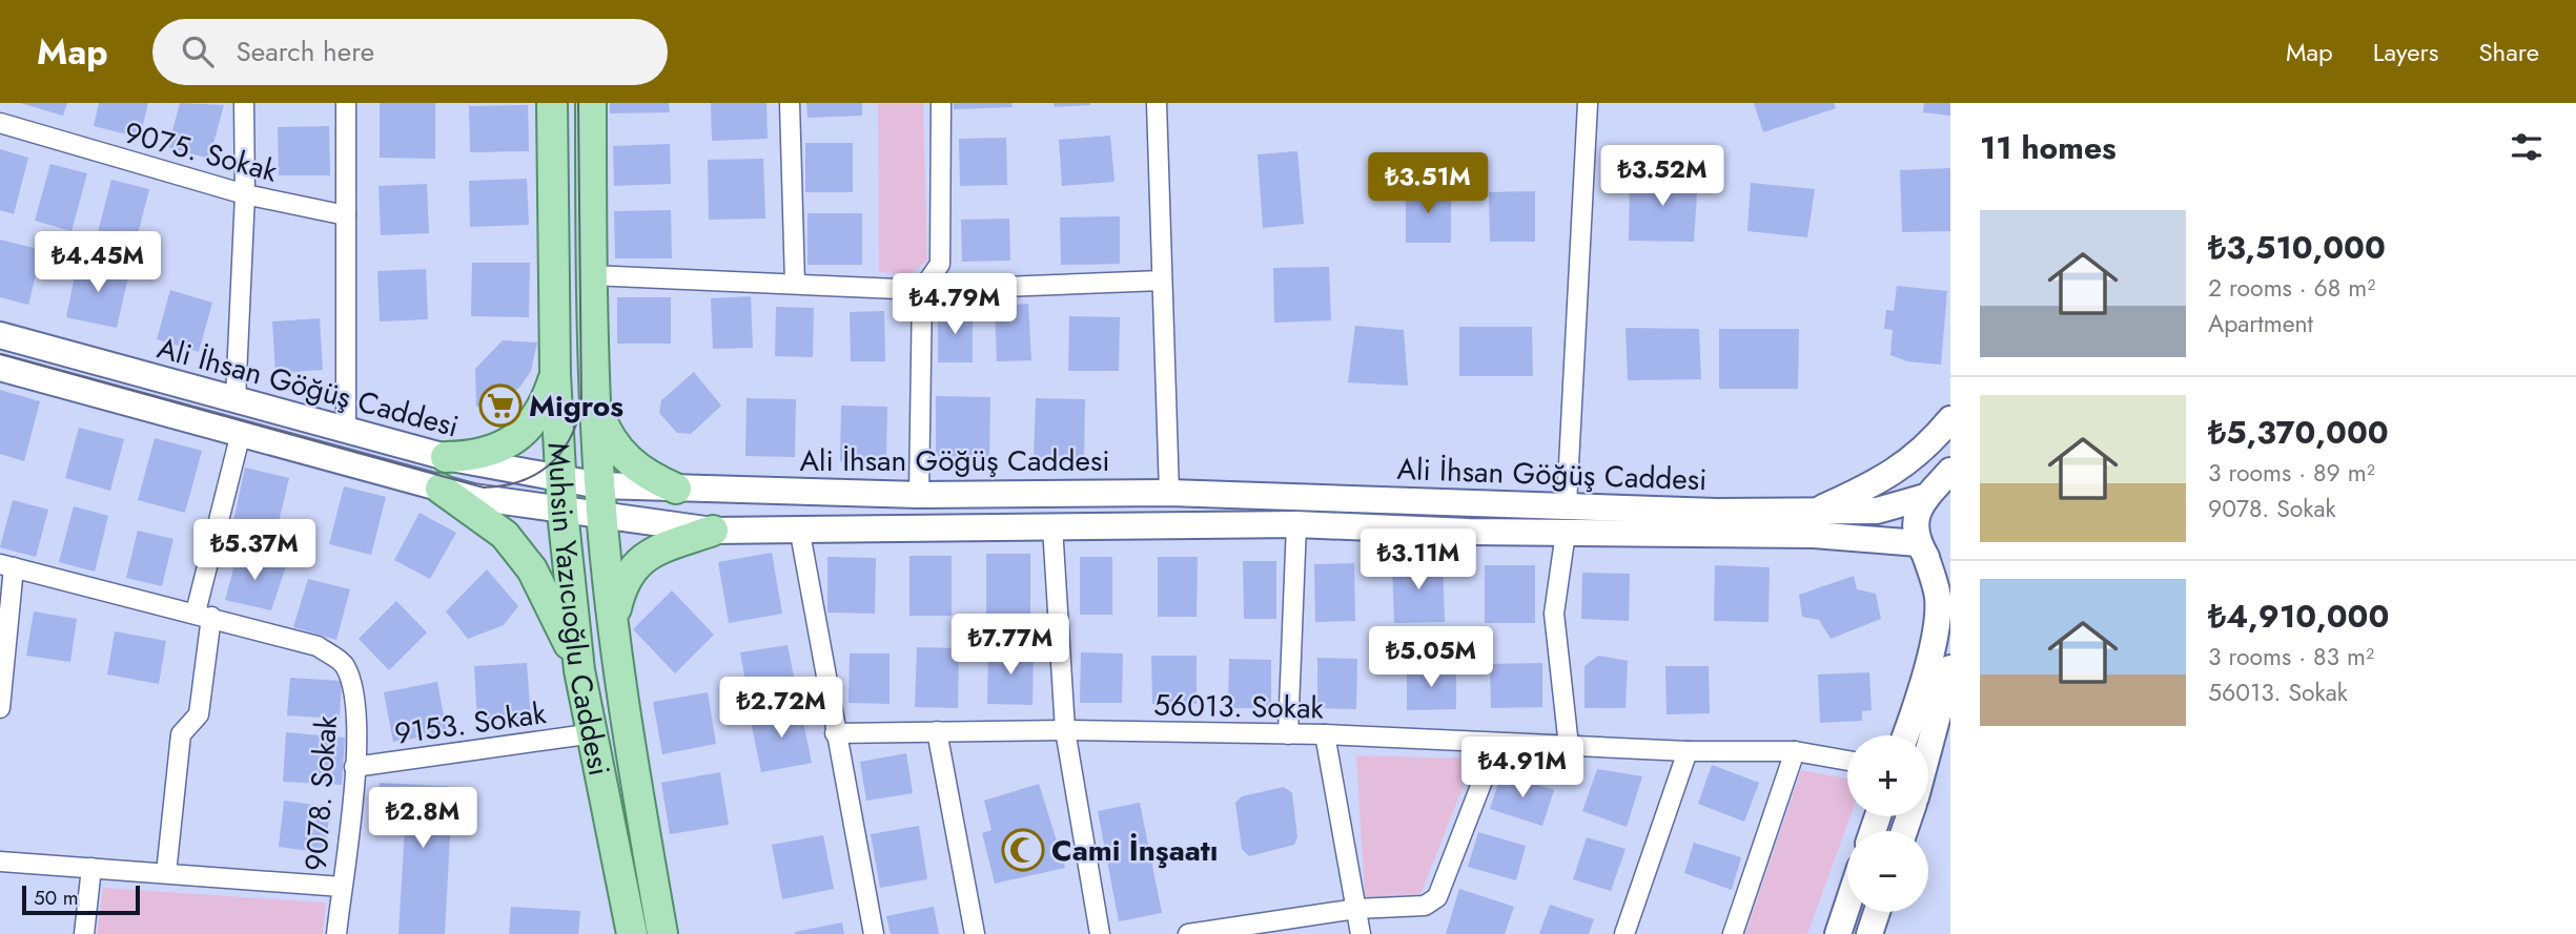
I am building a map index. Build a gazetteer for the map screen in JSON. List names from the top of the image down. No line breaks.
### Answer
{"streets":{"main road":["Ali İhsan Göğüş Caddesi","Muhsin Yazıcıoğlu Caddesi"],"street":["9075. Sokak","56013. Sokak","9153. Sokak","9078. Sokak"]},"crossings":[["Ali İhsan Göğüş Caddesi","Muhsin Yazıcıoğlu Caddesi"],["Muhsin Yazıcıoğlu Caddesi","9153. Sokak"],["9153. Sokak","9078. Sokak"]],"places":{"supermarket":["Migros"],"mosque":["Cami İnşaatı"]},"scale_bar":"50 m","page":{"header":"Map","search":"Search here","nav":["Map","Layers","Share"],"heading":"11 homes","price":["₺3.52M","₺3.51M","₺4.45M","₺4.79M","₺5.37M","₺3.11M","₺7.77M","₺5.05M","₺2.72M","₺4.91M","₺2.8M"],"list":[{"name":"₺3,510,000","note":"2 rooms · 68 m² · Apartment"},{"name":"₺5,370,000","note":"3 rooms · 89 m² · 9078. Sokak"},{"name":"₺4,910,000","note":"3 rooms · 83 m² · 56013. Sokak"}],"map_buttons":["+","−"],"scale":"50 m"}}
